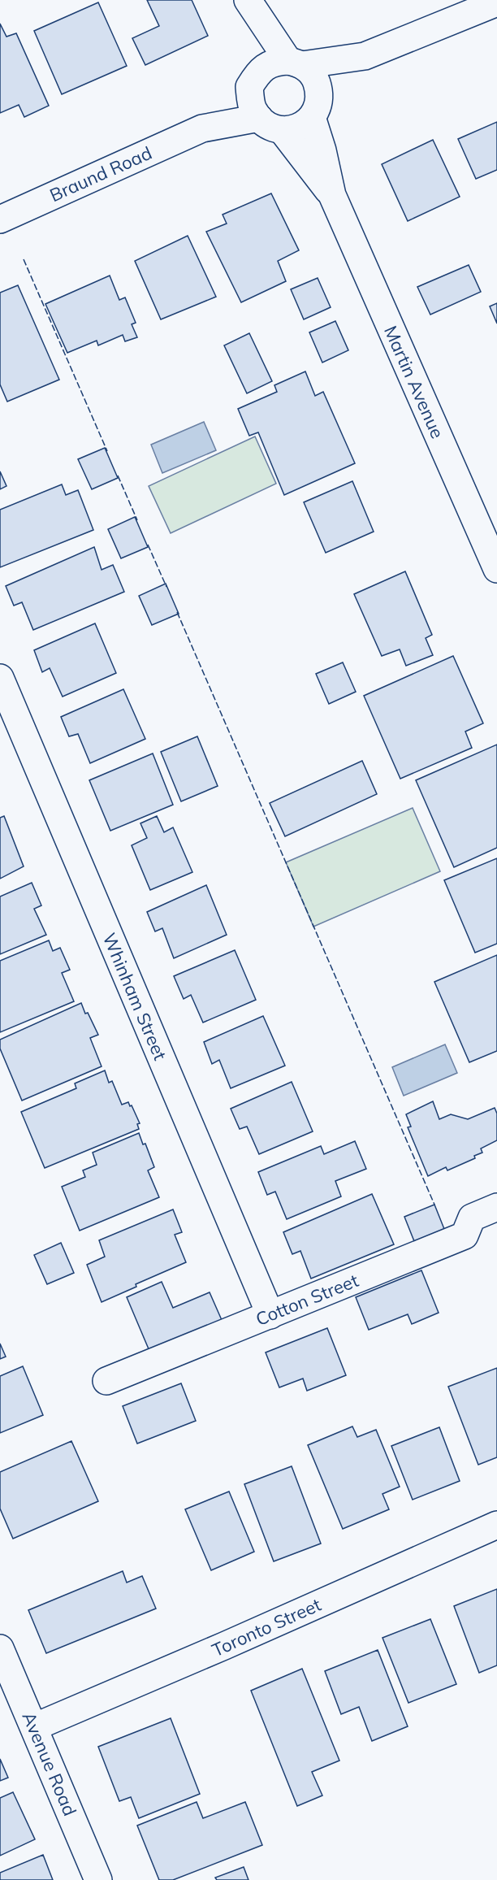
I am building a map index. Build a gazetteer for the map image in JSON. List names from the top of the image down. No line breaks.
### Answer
{"streets":{"street":["Braund Road","Martin Avenue","Whinham Street","Cotton Street","Toronto Street","Avenue Road"]},"crossings":[["Braund Road","Martin Avenue"],["Whinham Street","Cotton Street"],["Toronto Street","Avenue Road"]]}
